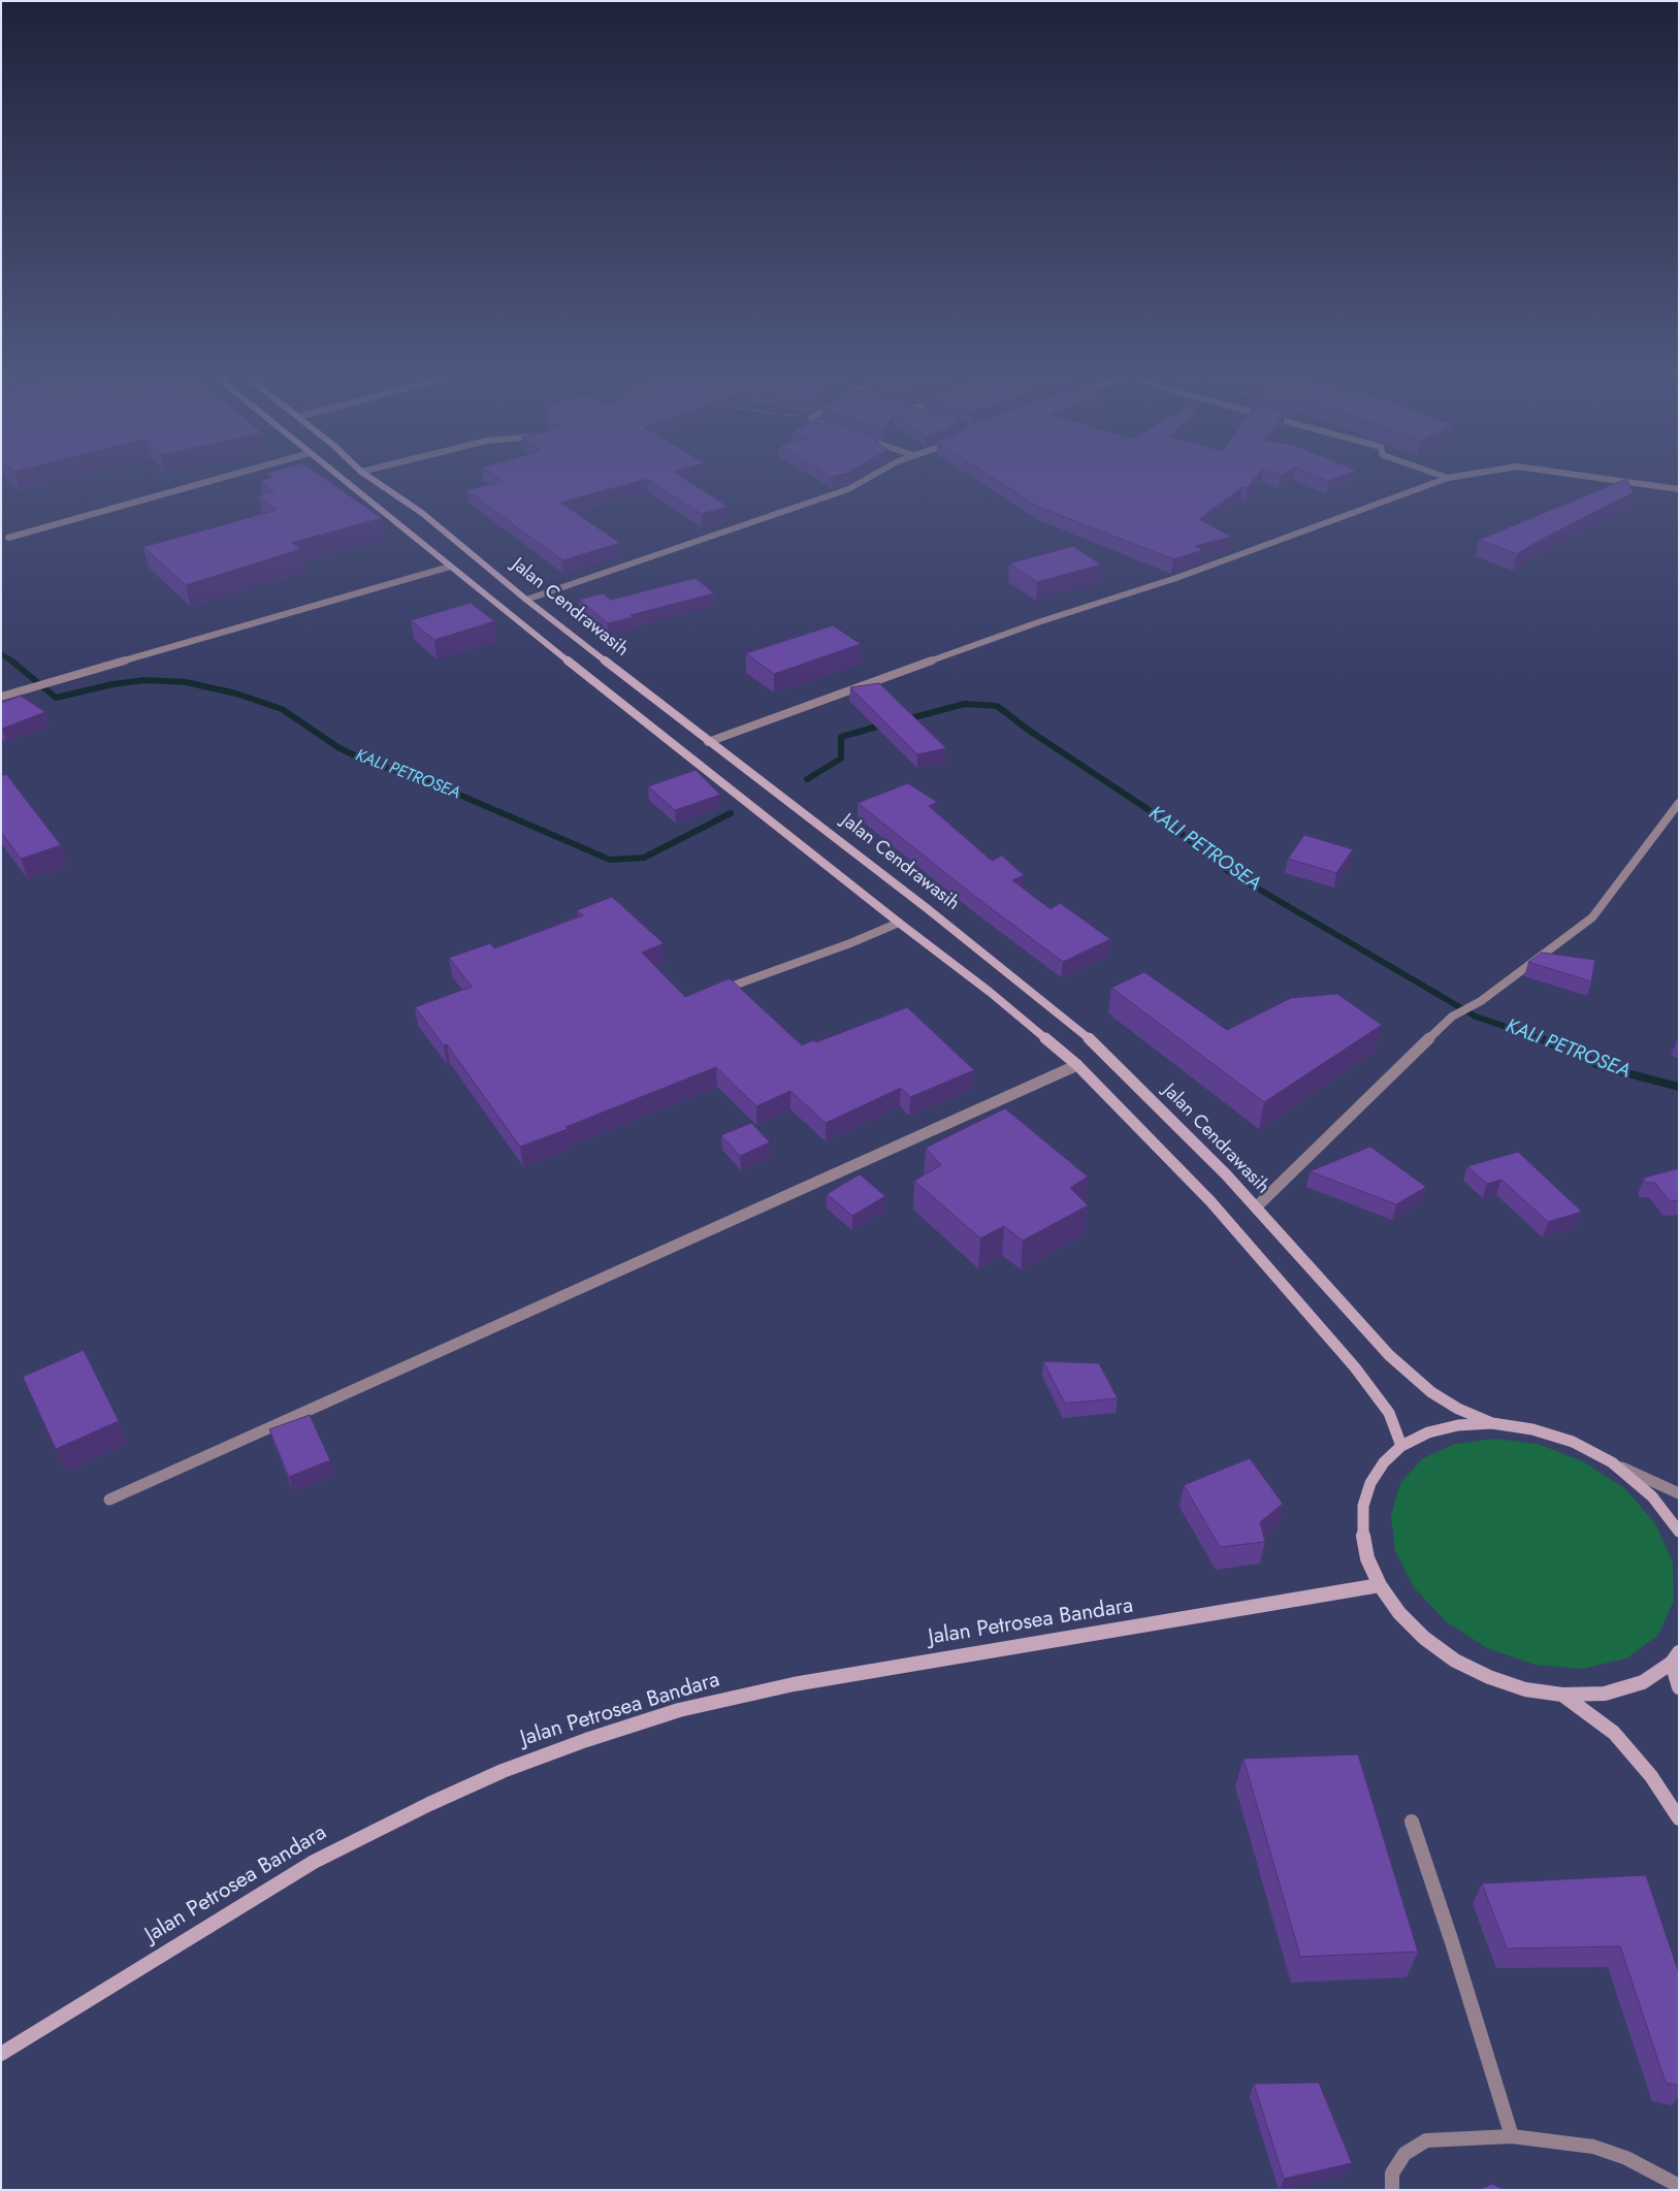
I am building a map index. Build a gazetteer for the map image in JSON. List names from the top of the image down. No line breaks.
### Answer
{"streets":{"main road":["Jalan Cendrawasih","Jalan Petrosea Bandara"]},"crossings":[["Jalan Cendrawasih","Jalan Petrosea Bandara"]],"water":["KALI PETROSEA"]}
